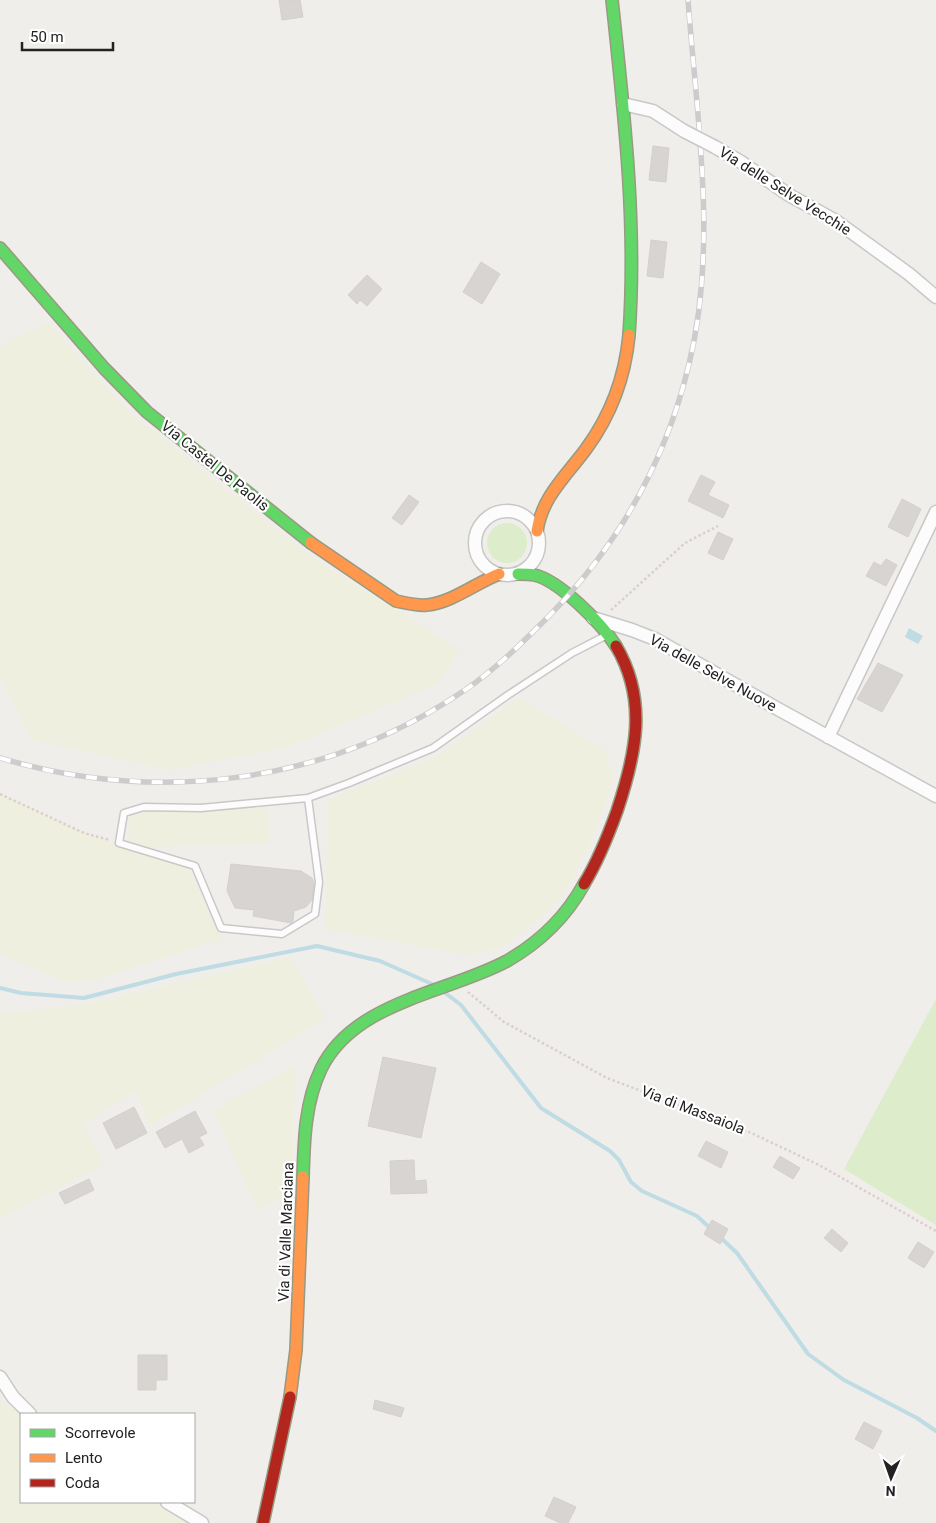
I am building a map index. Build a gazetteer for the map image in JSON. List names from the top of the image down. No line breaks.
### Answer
{"streets":{"street":["Via delle Selve Vecchie","Via Castel De Paolis","Via delle Selve Nuove","Via di Valle Marciana"],"path":["Via di Massaiola"]},"crossings":[["Via delle Selve Nuove","Via di Valle Marciana"],["Via di Massaiola","Via di Valle Marciana"]],"legend":["Scorrevole","Lento","Coda"],"scale_bar":"50 m","north":"bottom"}
